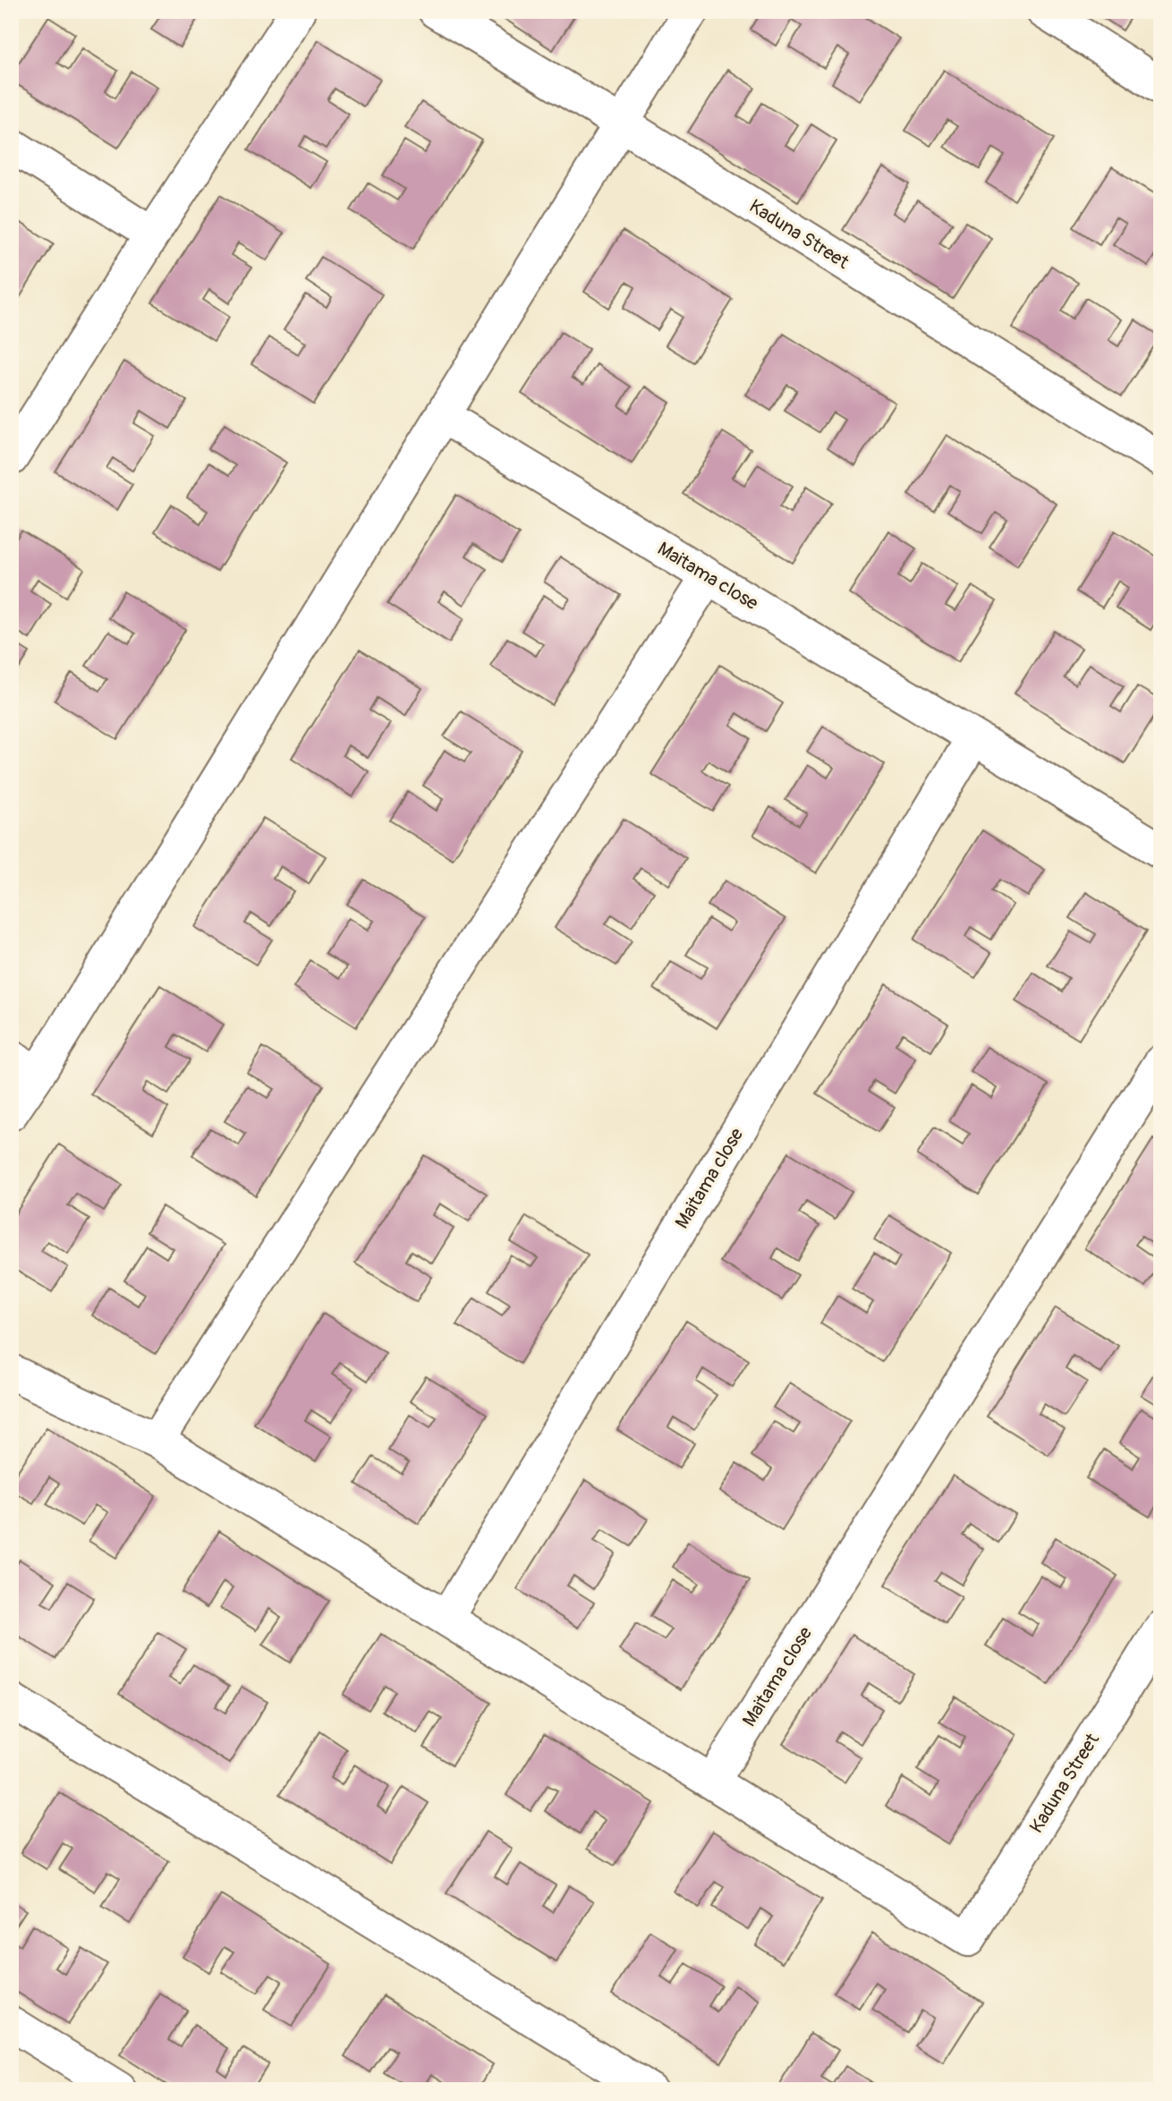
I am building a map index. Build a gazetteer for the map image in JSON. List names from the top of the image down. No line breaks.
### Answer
{"streets":{"street":["Kaduna Street","Maitama close"]},"crossings":[["Kaduna Street","Maitama close"]]}
